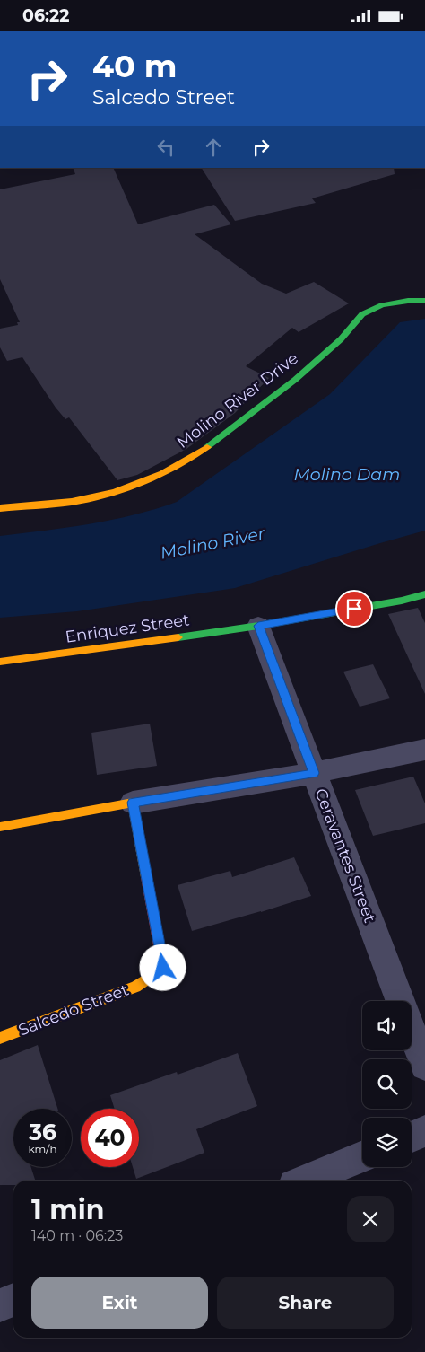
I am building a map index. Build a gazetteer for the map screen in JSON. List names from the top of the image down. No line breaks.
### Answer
{"streets":{"street":["Molino River Drive","Enriquez Street","Ceravantes Street","Salcedo Street"]},"crossings":[["Enriquez Street","Ceravantes Street"]],"water":["Molino Dam","Molino River"],"page":{"status":"06:22","turn":["40 m","Salcedo Street"],"speed":"36 km/h","limit":"40","heading":["1 min","140 m · 06:23"],"buttons":["Exit","Share"]}}
